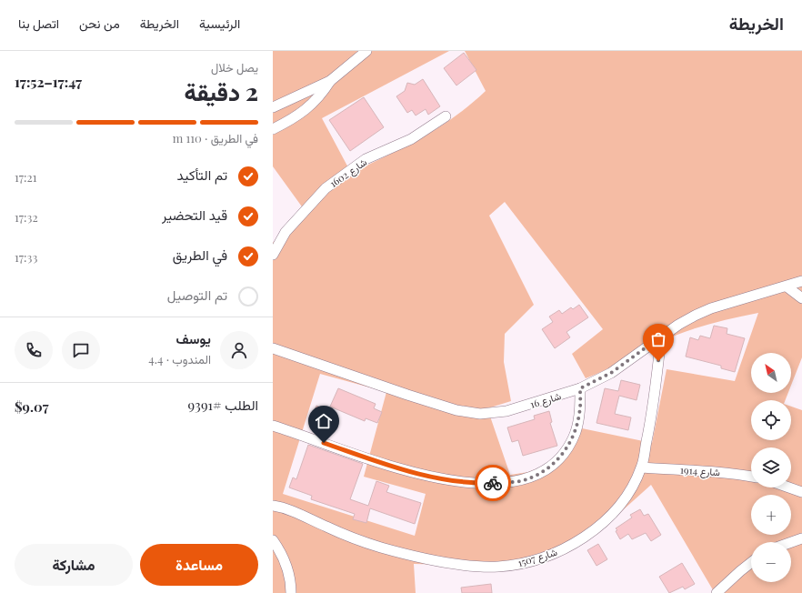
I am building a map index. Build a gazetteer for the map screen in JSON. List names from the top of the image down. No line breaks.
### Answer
{"streets":{"street":["شارع 1602","شارع 16","شارع 1914","شارع 1507"]},"crossings":[["شارع 16","شارع 1507"],["شارع 1914","شارع 1507"]],"north":"top left","page":{"header":"الخريطة","nav":["الرئيسية","الخريطة","من نحن","اتصل بنا"],"heading":["2 دقيقة","يصل خلال","17:47–17:52"],"panel":["يوسف","المندوب · 4.4","الطلب #9391","$9.07"],"bar":"في الطريق · 110 m","list":[["تم التأكيد","17:21"],["قيد التحضير","17:32"],["في الطريق","17:33"],"تم التوصيل"],"map_buttons":["+","−"],"buttons":["مساعدة","مشاركة"]}}
